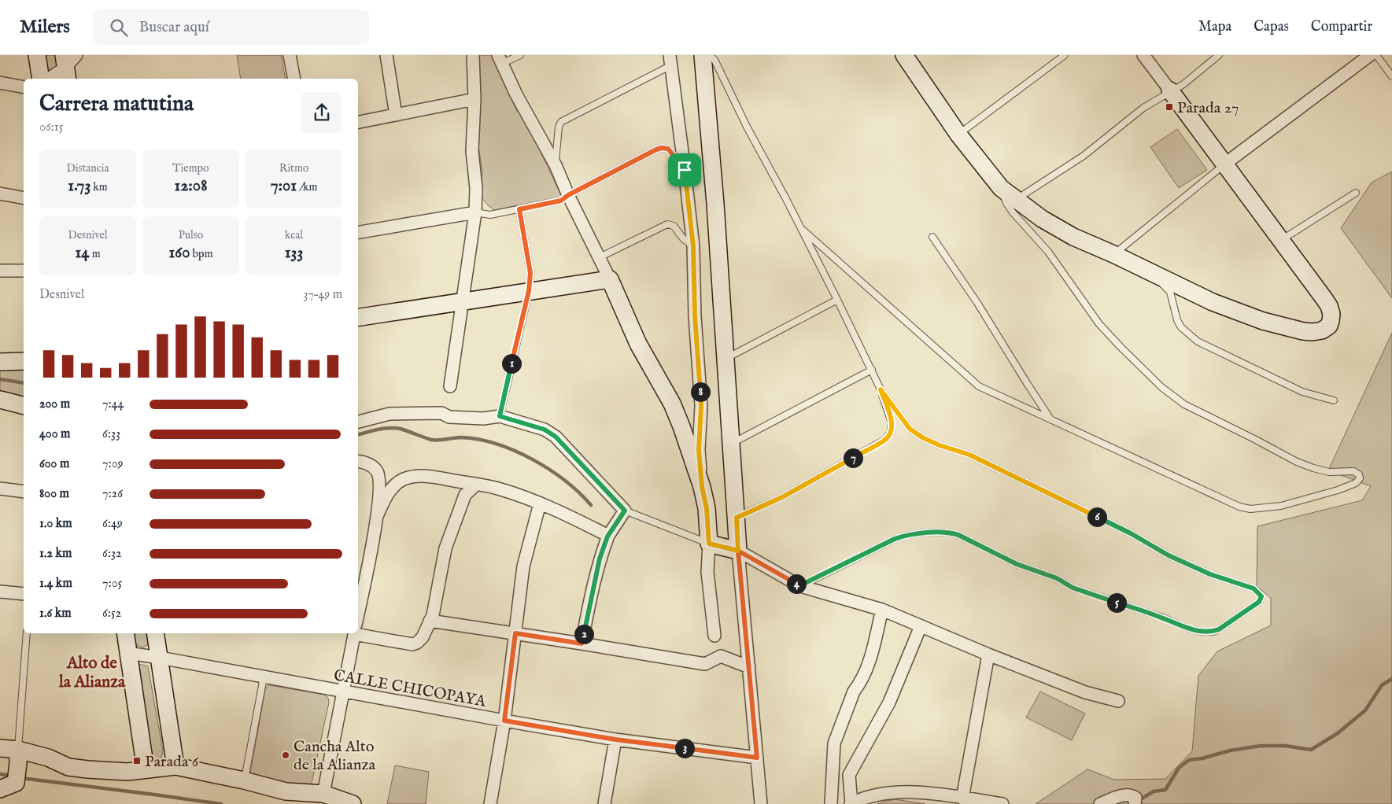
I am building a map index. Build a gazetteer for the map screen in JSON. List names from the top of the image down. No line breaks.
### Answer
{"streets":{"street":["CALLE CHICOPAYA"]},"districts":["Alto de la Alianza"],"places":{"transit":["Parada 27","Parada 6"],"other":["Cancha Alto de la Alianza"]},"page":{"header":"Milers","search":"Buscar aquí","nav":["Mapa","Capas","Compartir"],"heading":["Carrera matutina","06:15"],"stats":[["Distancia","1.73 km"],["Tiempo","12:08"],["Ritmo","7:01 /km"],["Desnivel","14 m"],["Pulso","160 bpm"],["kcal","133"]],"chart":["Desnivel","37–49 m"],"pins":["1","8","7","6","4","5","2","3"],"list":[{"name":"200 m","note":"7:44"},{"name":"400 m","note":"6:33"},{"name":"600 m","note":"7:09"},{"name":"800 m","note":"7:26"},{"name":"1.0 km","note":"6:49"},{"name":"1.2 km","note":"6:32"},{"name":"1.4 km","note":"7:05"},{"name":"1.6 km","note":"6:52"}]}}
